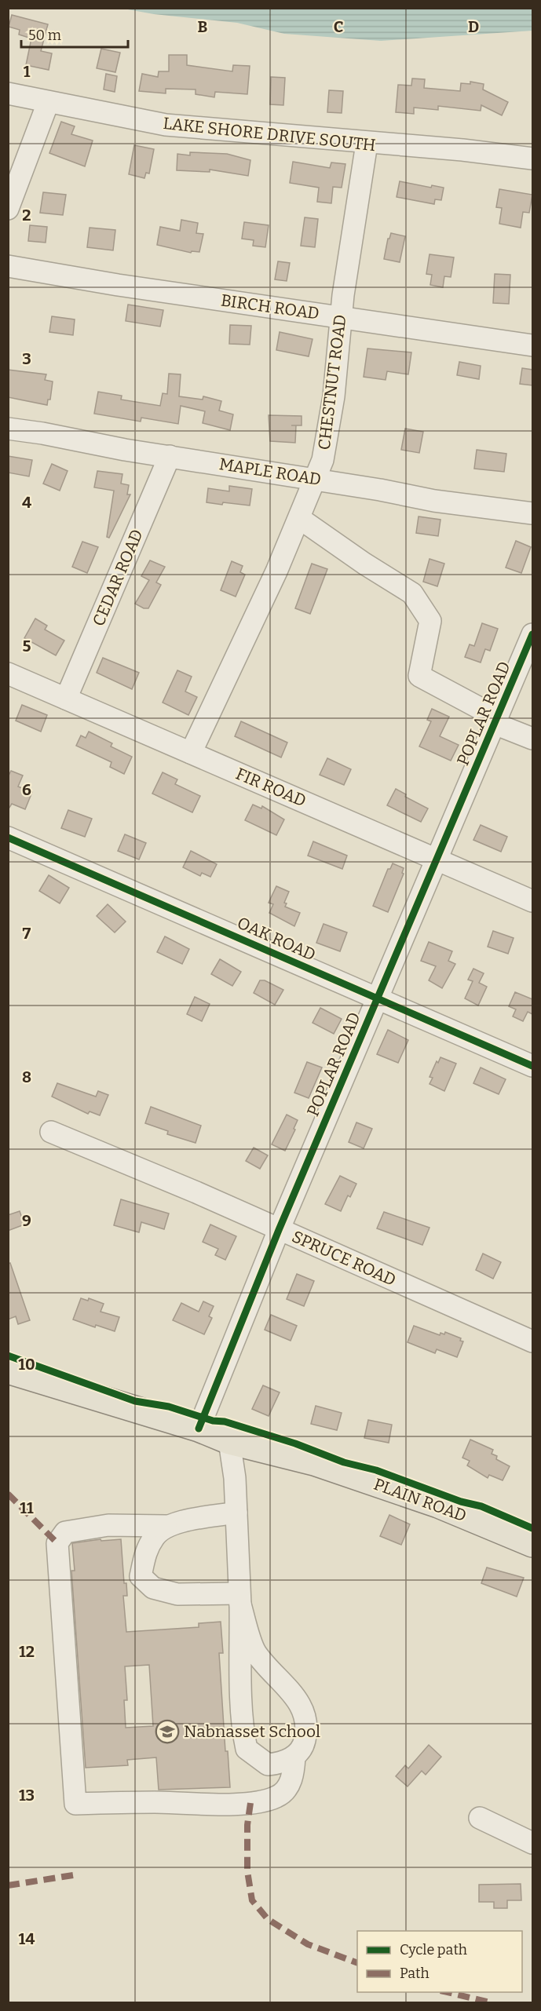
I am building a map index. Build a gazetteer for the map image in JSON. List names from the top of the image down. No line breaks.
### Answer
{"streets":{"main road":["PLAIN ROAD"],"street":["LAKE SHORE DRIVE SOUTH","BIRCH ROAD","CHESTNUT ROAD","MAPLE ROAD","CEDAR ROAD","POPLAR ROAD","FIR ROAD","OAK ROAD","SPRUCE ROAD"]},"crossings":[["LAKE SHORE DRIVE SOUTH","CHESTNUT ROAD"],["BIRCH ROAD","CHESTNUT ROAD"],["CHESTNUT ROAD","MAPLE ROAD"],["CHESTNUT ROAD","FIR ROAD"],["MAPLE ROAD","CEDAR ROAD"],["CEDAR ROAD","FIR ROAD"],["POPLAR ROAD","FIR ROAD"],["POPLAR ROAD","OAK ROAD"],["POPLAR ROAD","SPRUCE ROAD"],["POPLAR ROAD","PLAIN ROAD"]],"places":{"school or university":["Nabnasset School"]},"legend":["Cycle path","Path"],"scale_bar":"50 m","grid":{"columns":["B","C","D"],"rows":["1","2","3","4","5","6","7","8","9","10","11","12","13","14"]}}
